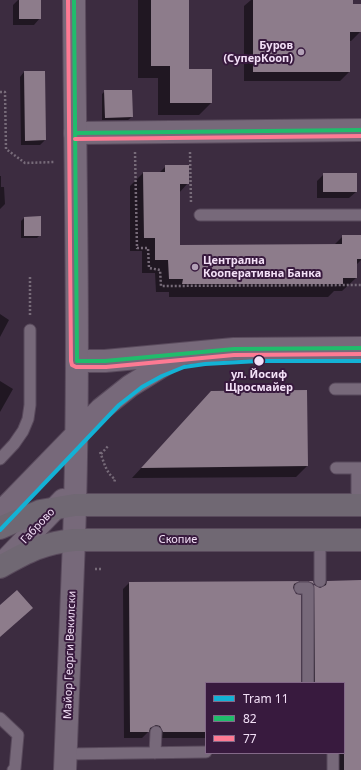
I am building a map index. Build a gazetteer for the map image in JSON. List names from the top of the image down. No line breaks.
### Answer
{"streets":{"main road":["Скопие"],"street":["Габрово","Майор Георги Векилски"]},"crossings":[["Габрово","Скопие"],["Габрово","Майор Георги Векилски"],["Скопие","Майор Георги Векилски"]],"places":["Буров (СуперКооп)","Централна Кооперативна Банка","ул. Йосиф Щросмайер"],"lines":["transit line 82","transit line 77","tram line 11"],"legend":["Tram 11","82","77"]}
